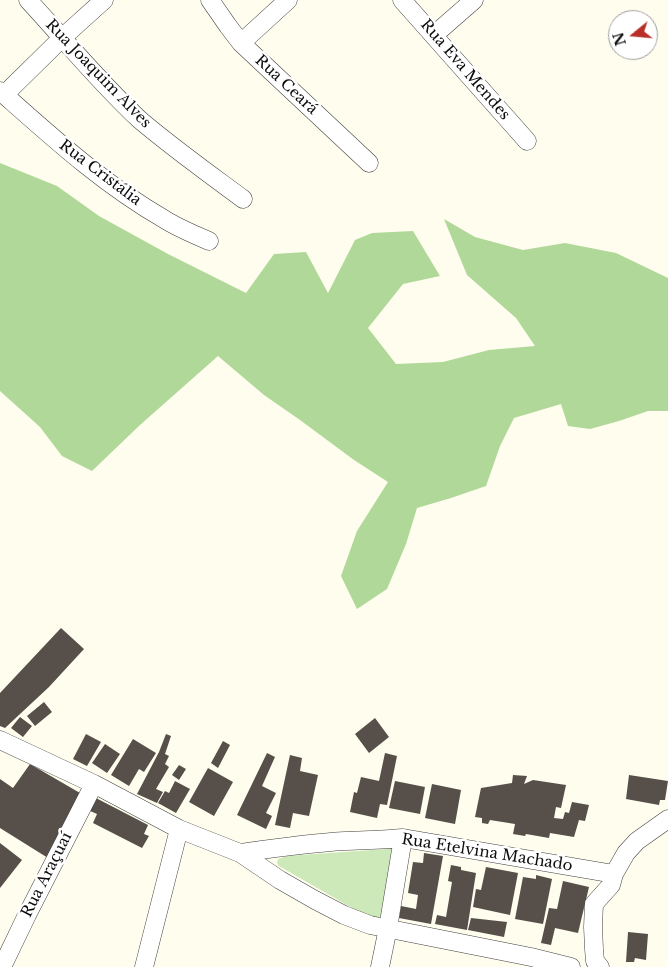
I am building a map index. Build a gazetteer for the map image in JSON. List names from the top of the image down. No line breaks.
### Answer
{"streets":{"street":["Rua Eva Mendes","Rua Joaquim Alves","Rua Ceará","Rua Cristália","Rua Etelvina Machado","Rua Araçuaí"]},"crossings":[["Rua Etelvina Machado","Rua Araçuaí"]],"north":"left"}
